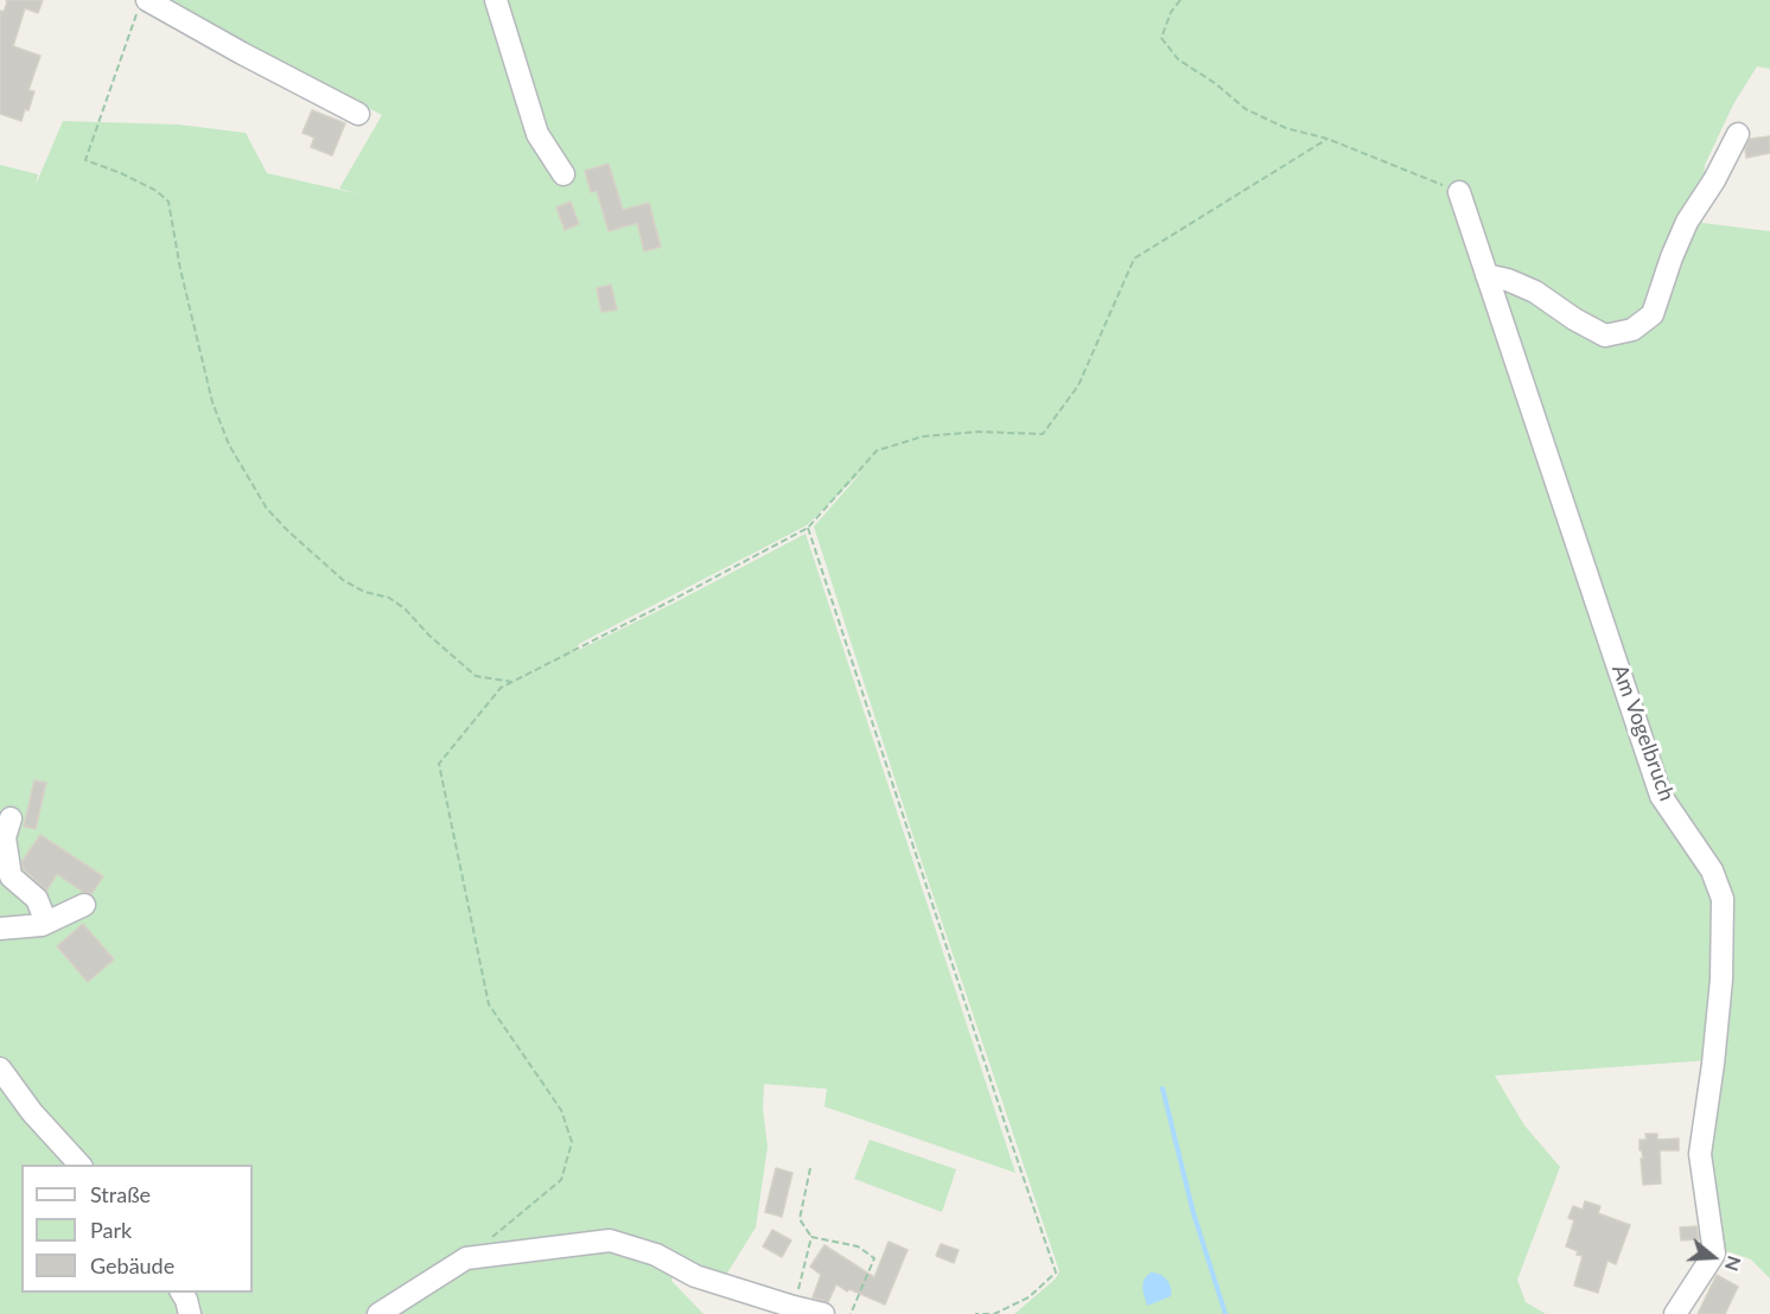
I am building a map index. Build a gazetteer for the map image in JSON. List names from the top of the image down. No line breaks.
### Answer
{"streets":{"street":["Am Vogelbruch"]},"legend":["Straße","Park","Gebäude"],"north":"right"}
